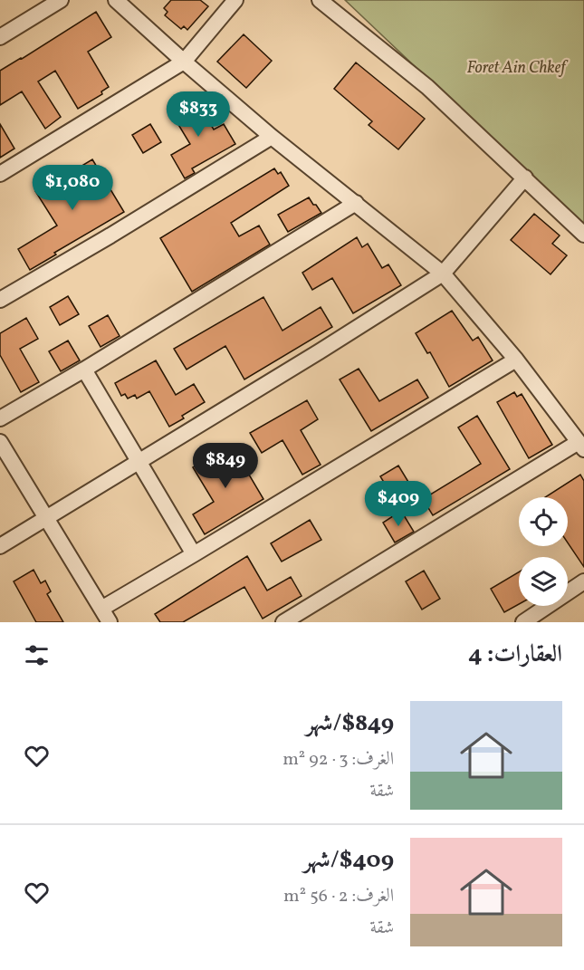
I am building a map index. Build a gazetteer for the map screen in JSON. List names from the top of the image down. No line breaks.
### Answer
{"parks":["Foret Ain Chkef"],"page":{"price":["$833","$1,080","$849","$409"],"heading":"العقارات: 4","list":[{"name":"$849/شهر","note":"الغرف: 3 · 92 m² · شقة"},{"name":"$409/شهر","note":"الغرف: 2 · 56 m² · شقة"}]}}
